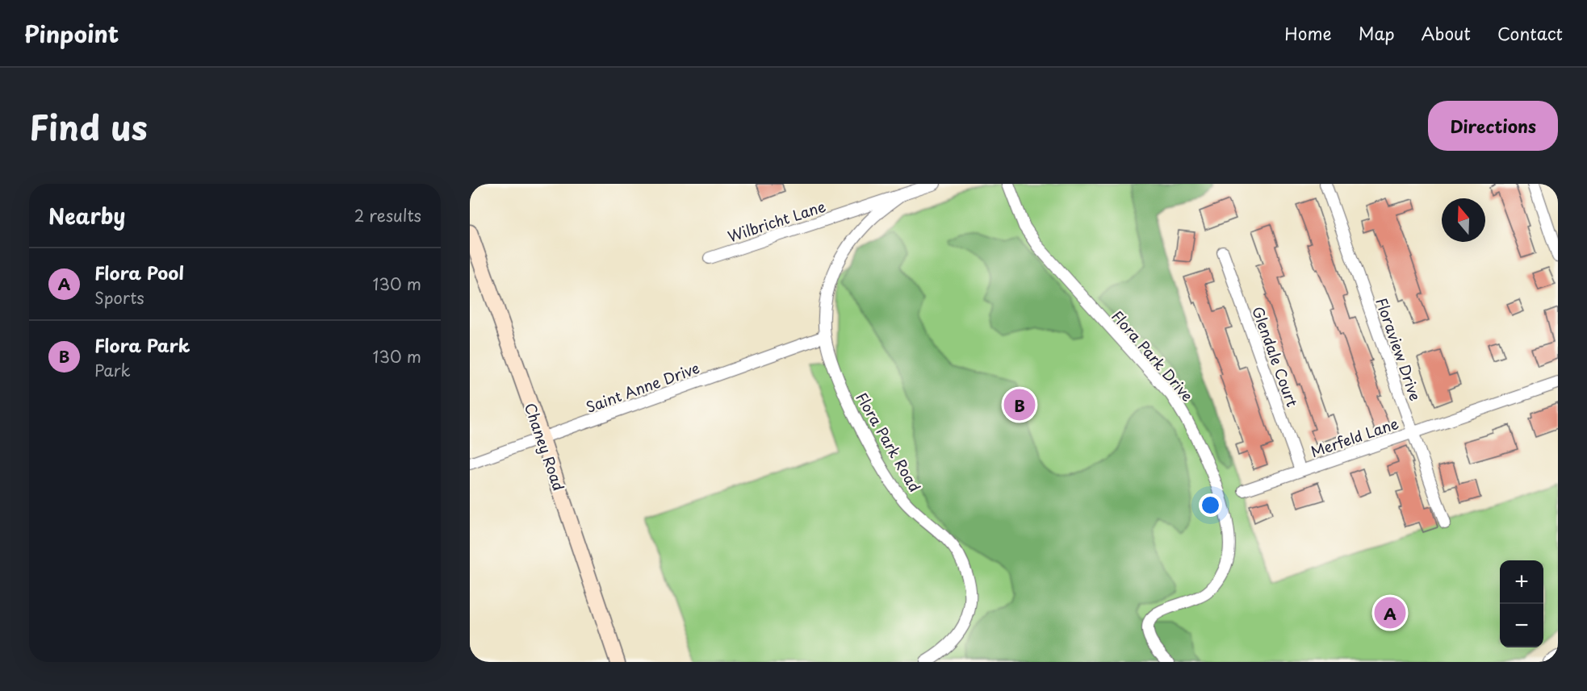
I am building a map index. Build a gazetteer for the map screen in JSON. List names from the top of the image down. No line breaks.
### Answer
{"streets":{"street":["Wilbricht Lane","Floraview Drive","Flora Park Drive","Glendale Court","Saint Anne Drive","Merfeld Lane","Flora Park Road","Chaney Road"]},"crossings":[["Wilbricht Lane","Flora Park Road"],["Floraview Drive","Merfeld Lane"],["Glendale Court","Merfeld Lane"],["Saint Anne Drive","Flora Park Road"],["Saint Anne Drive","Chaney Road"]],"north":"top","page":{"header":"Pinpoint","nav":["Home","Map","About","Contact"],"title":"Find us","buttons":"Directions","heading":["Nearby","2 results"],"list":[{"mark":"A","name":"Flora Pool","note":"Sports","value":"130 m"},{"mark":"B","name":"Flora Park","note":"Park","value":"130 m"}],"pins":["B","A"],"map_buttons":["+","−"]}}
